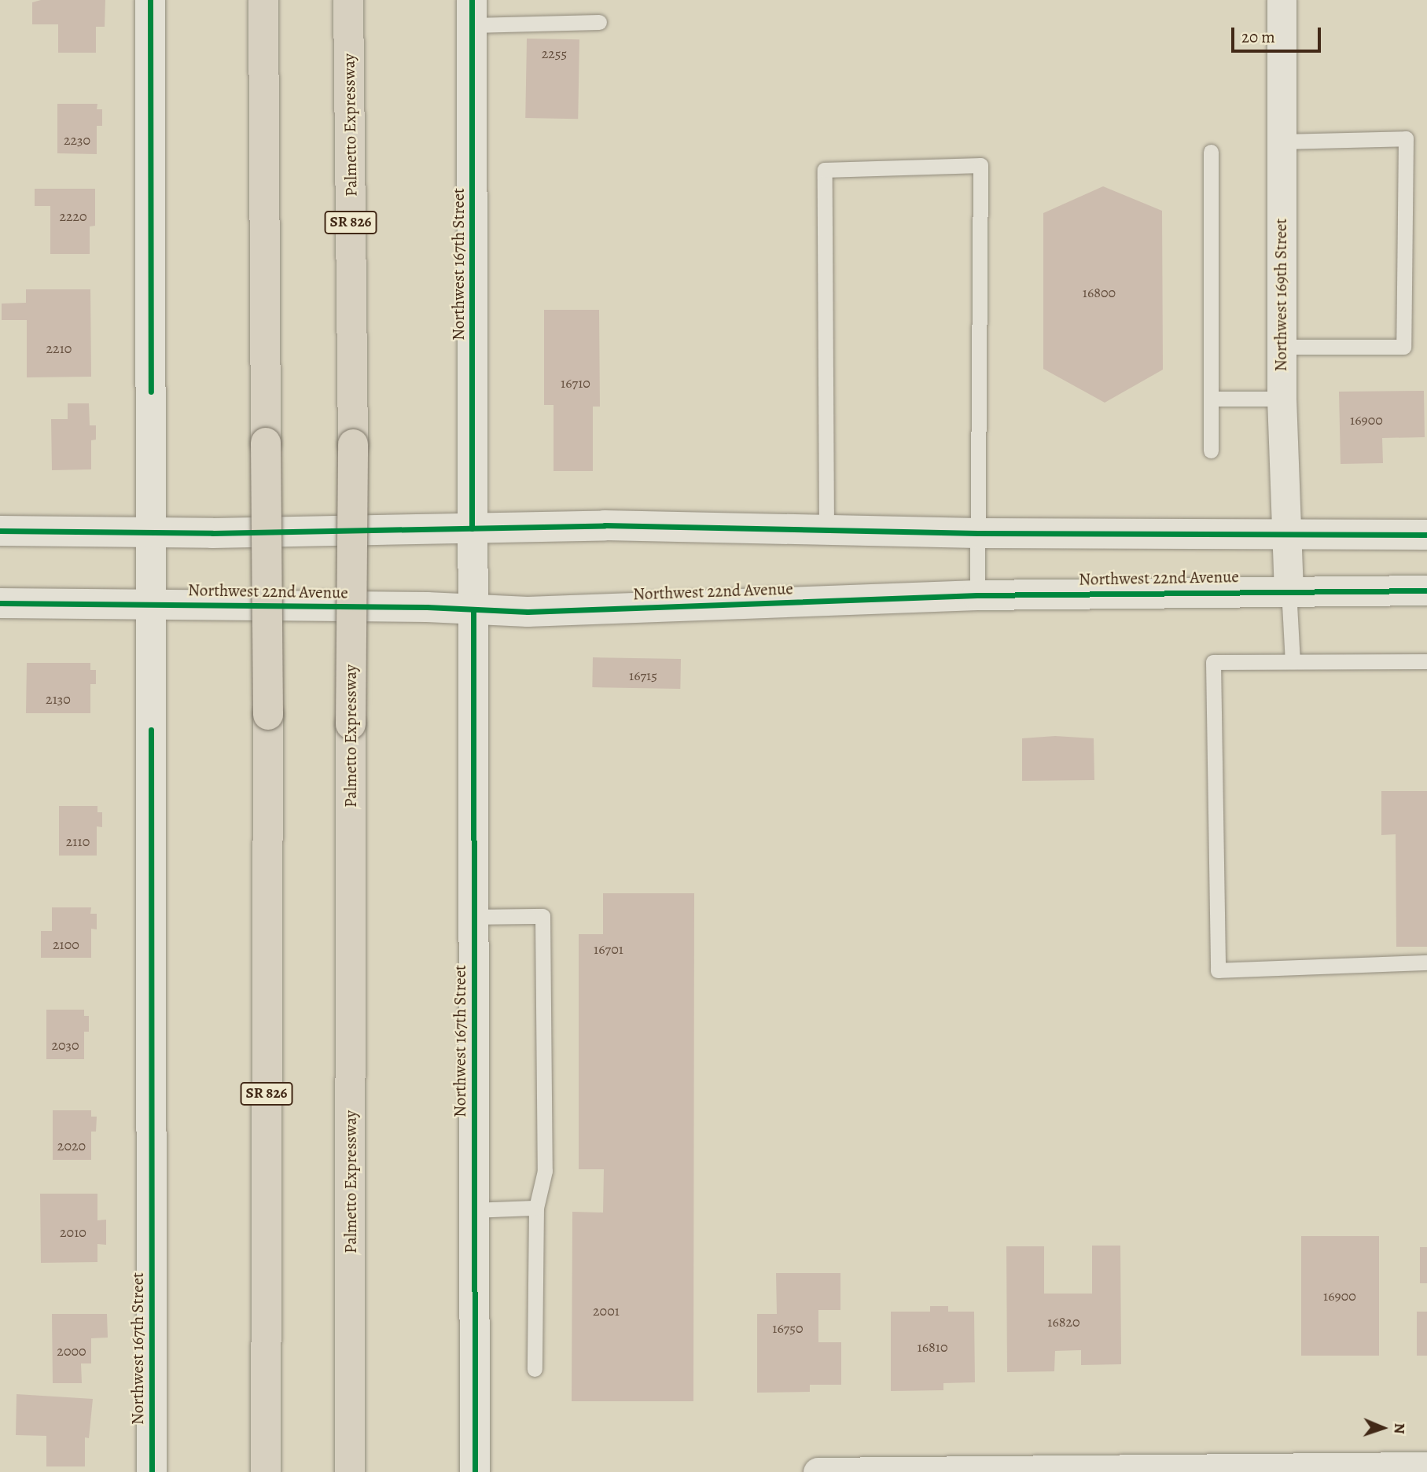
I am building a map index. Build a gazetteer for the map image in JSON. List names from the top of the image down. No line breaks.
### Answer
{"streets":{"highway":["Palmetto Expressway","SR 826"],"street":["Northwest 167th Street","Northwest 169th Street","Northwest 22nd Avenue"]},"crossings":[["Northwest 167th Street","Northwest 22nd Avenue"],["Northwest 169th Street","Northwest 22nd Avenue"]],"house_numbers":["2255","2230","2220","16800","2210","16710","16900","16715","2130","2110","2100","16701","2030","2020","2010","16900","2001","16820","16750","16810","2000"],"scale_bar":"20 m","north":"right"}
